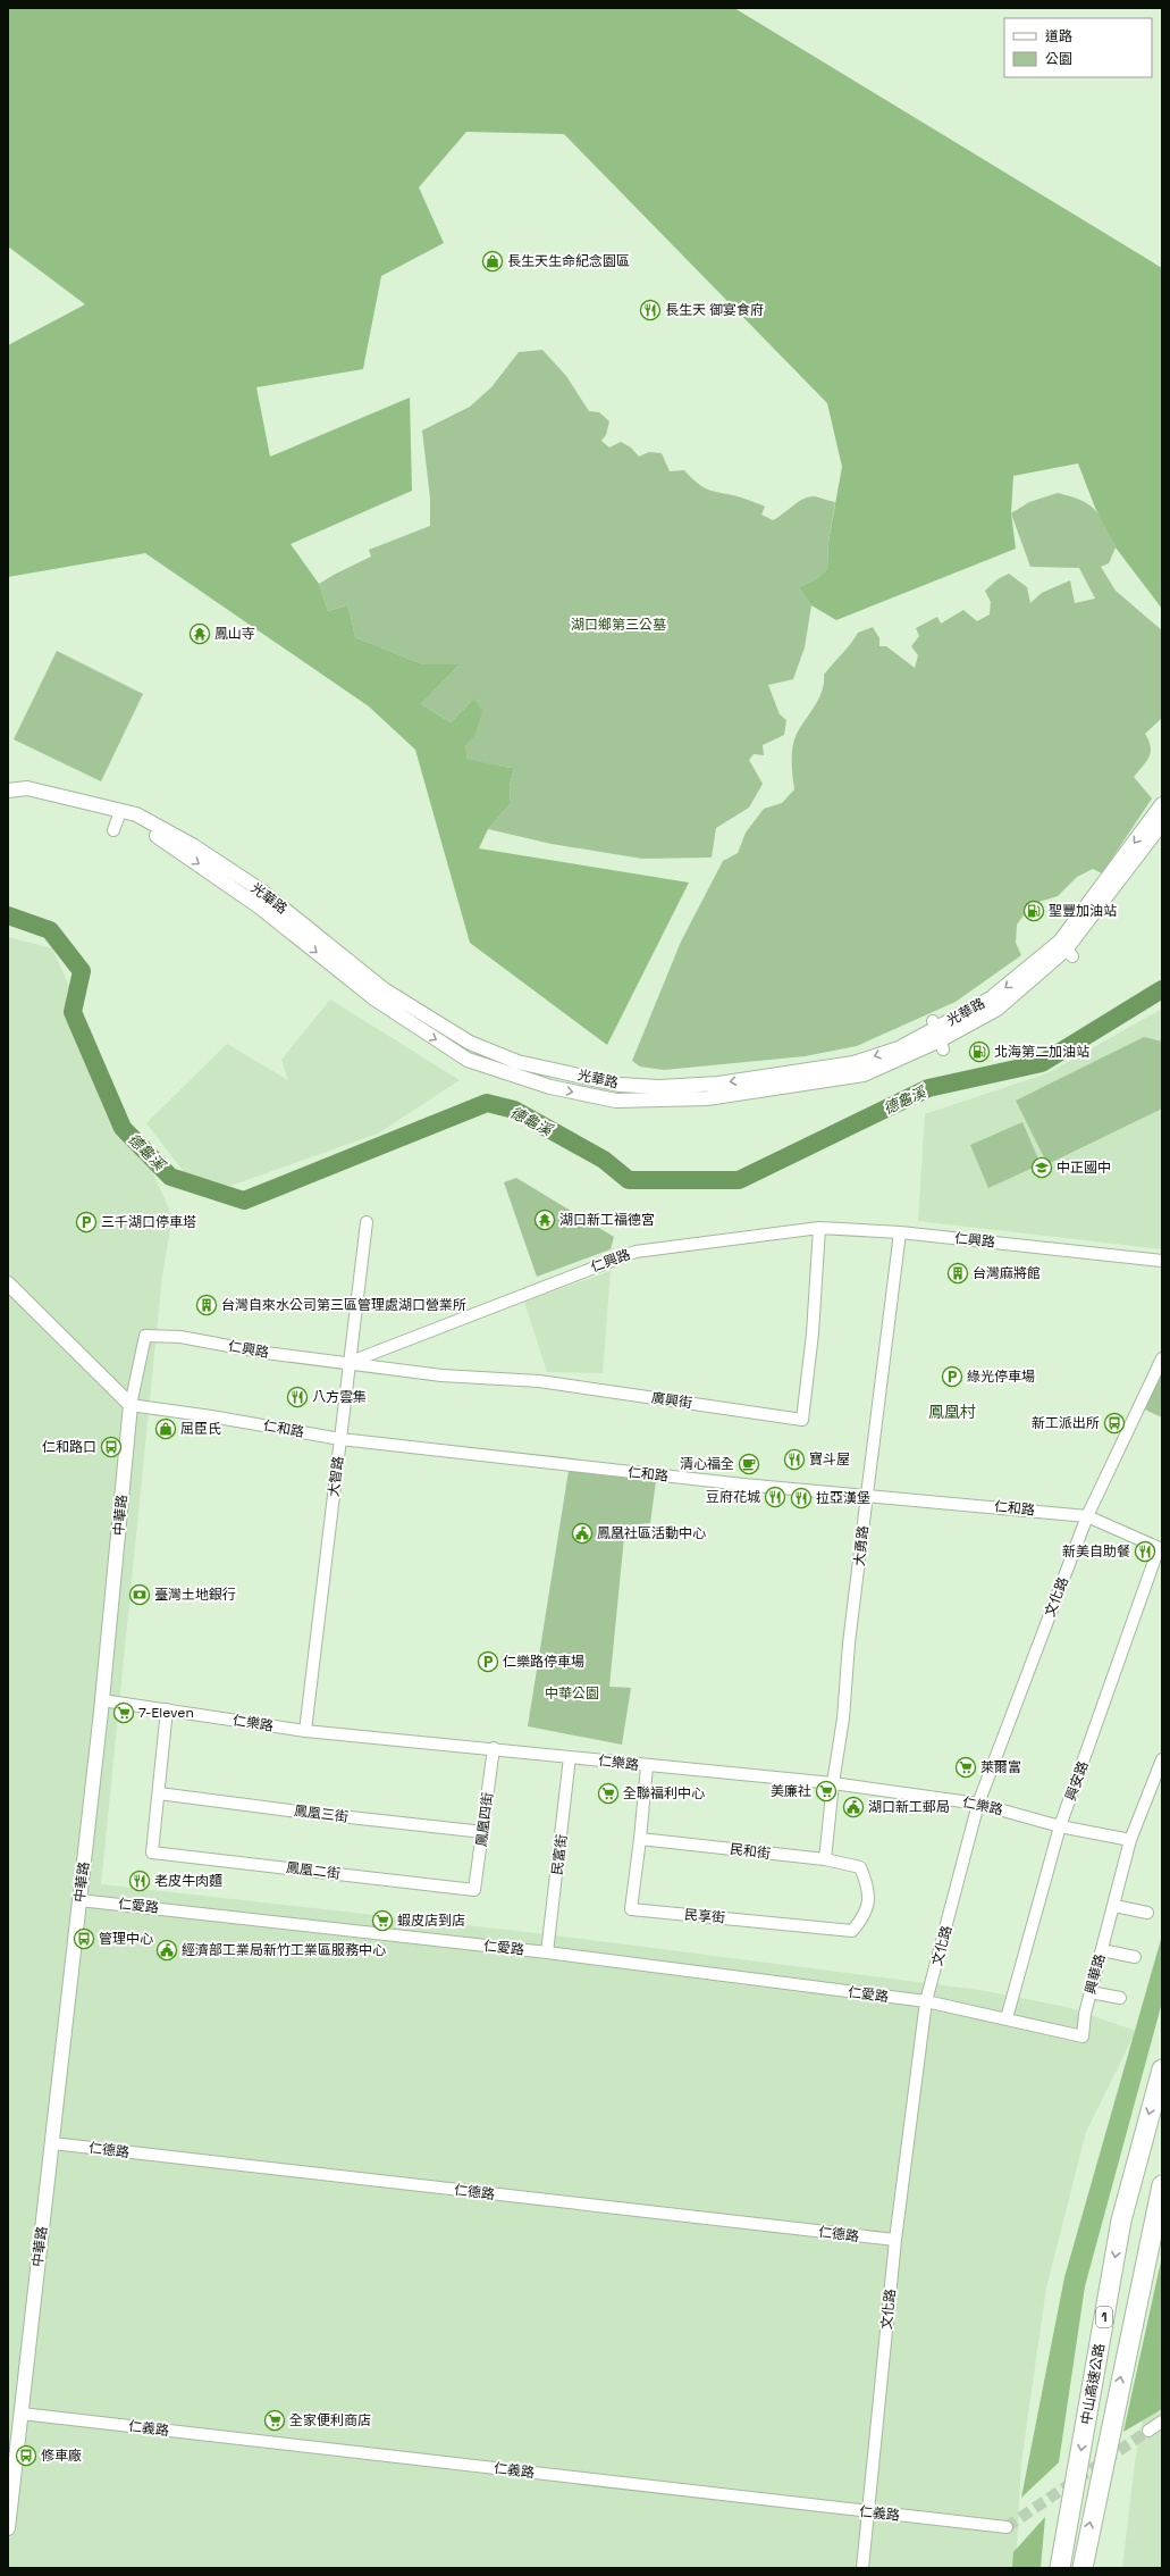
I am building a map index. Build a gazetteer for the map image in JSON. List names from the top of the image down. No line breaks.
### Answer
{"streets":{"highway":["1","中山高速公路"],"street":["光華路","仁興路","廣興街","仁和路","大智路","中華路","大勇路","文化路","仁樂路","興安路","鳳凰三街","鳳凰四街","民和街","民富街","鳳凰二街","仁愛路","民享街","興華路","仁德路","仁義路"]},"crossings":[["仁興路","廣興街"],["仁興路","仁和路"],["仁興路","大智路"],["仁興路","中華路"],["仁興路","大勇路"],["廣興街","大智路"],["仁和路","大智路"],["仁和路","中華路"],["仁和路","大勇路"],["仁和路","文化路"],["仁和路","興安路"],["大智路","仁樂路"],["中華路","仁樂路"],["中華路","仁愛路"],["中華路","仁德路"],["中華路","仁義路"],["大勇路","仁樂路"],["大勇路","民和街"],["文化路","仁樂路"],["文化路","仁愛路"],["文化路","興華路"],["文化路","仁德路"],["文化路","仁義路"],["仁樂路","興安路"],["仁樂路","鳳凰四街"],["仁樂路","民富街"],["仁樂路","民享街"],["仁樂路","興華路"],["興安路","興華路"],["鳳凰三街","鳳凰四街"],["鳳凰三街","鳳凰二街"],["鳳凰四街","鳳凰二街"],["民和街","民享街"],["民富街","仁愛路"],["仁愛路","興華路"]],"districts":["鳳凰村"],"water":["德龜溪"],"parks":["湖口鄉第三公墓","中華公園"],"places":{"shop":["長生天生命紀念園區","屈臣氏"],"restaurant":["長生天 御宴食府","八方雲集","寶斗屋","豆府花城","拉亞漢堡","新美自助餐","老皮牛肉麵"],"temple":["鳳山寺","湖口新工福德宮"],"fuel station":["聖豐加油站","北海第二加油站"],"school or university":["中正國中"],"parking":["三千湖口停車塔","綠光停車場","仁樂路停車場"],"building":["台灣麻將館","台灣自來水公司第三區管理處湖口營業所"],"bus stop":["新工派出所","仁和路口","管理中心","修車廠"],"cafe":["清心福全"],"public building":["鳳凰社區活動中心","湖口新工郵局","經濟部工業局新竹工業區服務中心"],"bank":["臺灣土地銀行"],"supermarket":["7-Eleven","萊爾富","美廉社","全聯福利中心","蝦皮店到店","全家便利商店"]},"legend":["道路","公園"]}
